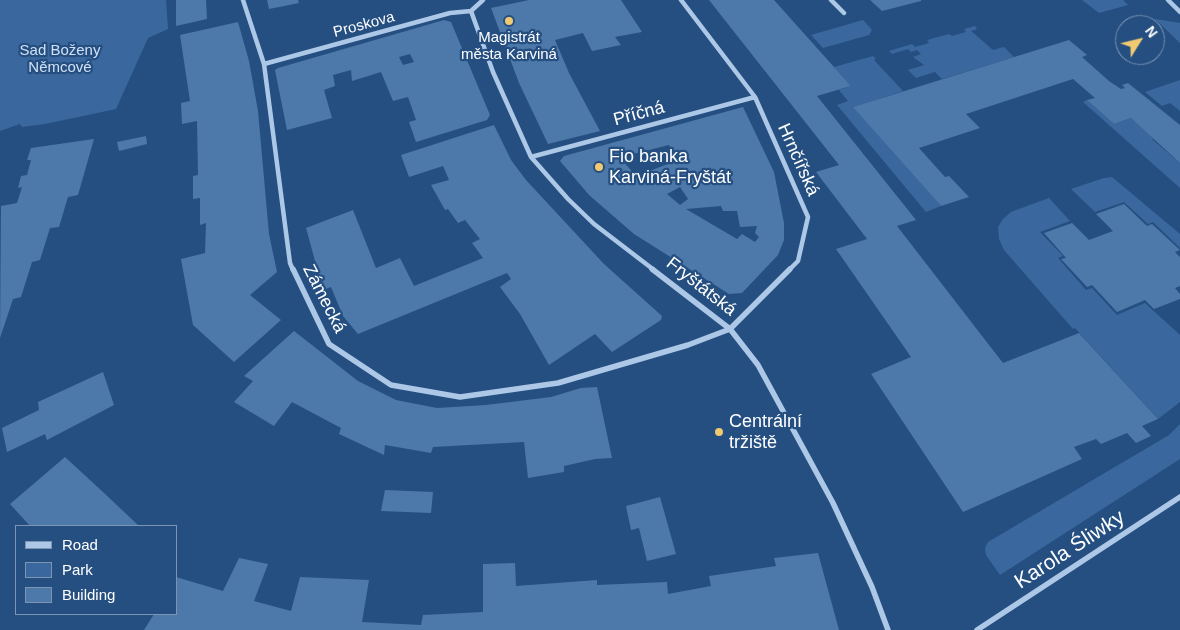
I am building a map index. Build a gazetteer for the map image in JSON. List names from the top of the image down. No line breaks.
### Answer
{"streets":{"street":["Proskova","Příčná","Hrnčířská","Fryštátská","Zámecká","Karola Śliwky"]},"crossings":[["Proskova","Fryštátská"],["Proskova","Zámecká"],["Příčná","Hrnčířská"],["Příčná","Fryštátská"],["Hrnčířská","Fryštátská"],["Hrnčířská","Zámecká"],["Fryštátská","Zámecká"]],"parks":["Sad Boženy Němcové"],"places":["Magistrát města Karviná","Fio banka Karviná-Fryštát","Centrální tržiště"],"legend":["Road","Park","Building"],"north":"top right"}
